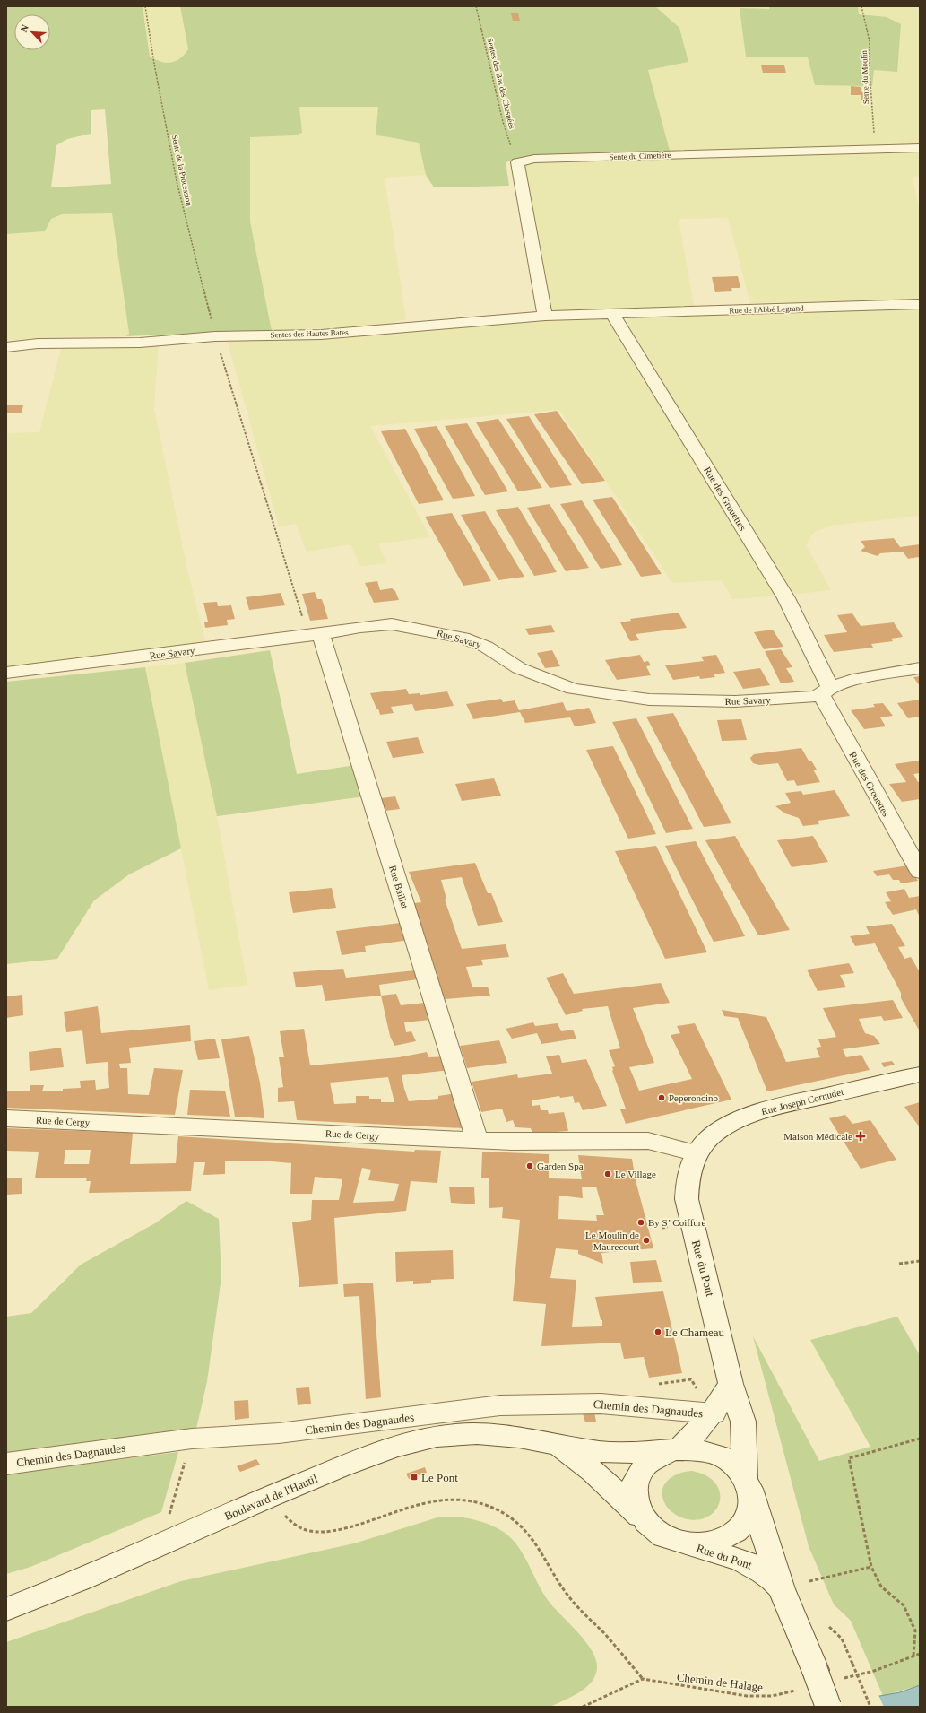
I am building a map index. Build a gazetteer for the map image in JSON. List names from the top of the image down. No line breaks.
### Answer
{"streets":{"street":["Sente du Cimetière","Rue de l'Abbé Legrand","Sentes des Hautes Bates","Rue des Grouettes","Rue Savary","Rue Baillet","Rue Joseph Cornudet","Rue de Cergy","Rue du Pont","Chemin des Dagnaudes","Boulevard de l'Hautil"],"path":["Sente du Moulin","Sentes des Bas des Chesnées","Sente de la Procession","Chemin de Halage"]},"crossings":[["Sente du Moulin","Sente du Cimetière"],["Sentes des Bas des Chesnées","Sente du Cimetière"],["Sente de la Procession","Sentes des Hautes Bates"],["Sente de la Procession","Rue Savary"],["Sente de la Procession","Rue Baillet"],["Rue de l'Abbé Legrand","Sentes des Hautes Bates"],["Rue de l'Abbé Legrand","Rue des Grouettes"],["Sentes des Hautes Bates","Rue des Grouettes"],["Rue des Grouettes","Rue Savary"],["Rue Savary","Rue Baillet"],["Rue Baillet","Rue de Cergy"],["Rue Joseph Cornudet","Rue de Cergy"],["Rue Joseph Cornudet","Rue du Pont"],["Rue de Cergy","Rue du Pont"],["Rue du Pont","Boulevard de l'Hautil"],["Rue du Pont","Chemin de Halage"]],"places":{"other":["Peperoncino","Garden Spa","Le Village","By S’ Coiffure","Le Moulin de Maurecourt","Le Chameau"],"health":["Maison Médicale"],"transit":["Le Pont"]},"north":"top left"}
